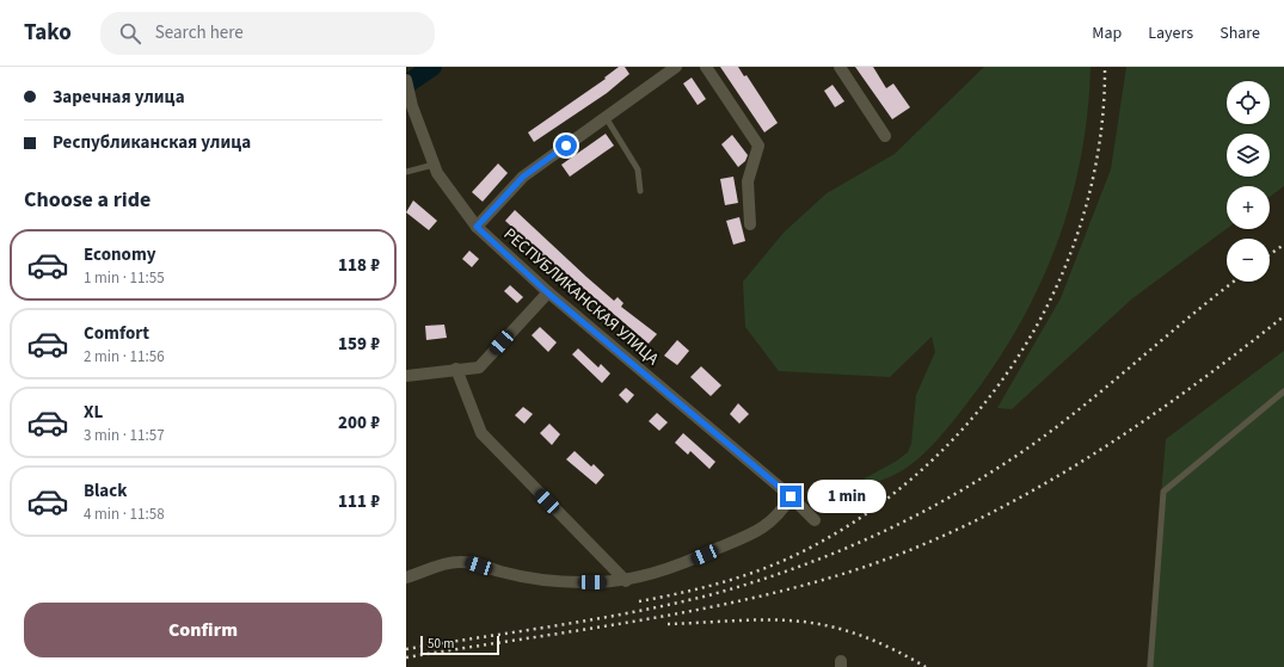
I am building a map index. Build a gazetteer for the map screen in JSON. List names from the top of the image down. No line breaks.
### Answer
{"streets":{"street":["РЕСПУБЛИКАНСКАЯ УЛИЦА"]},"scale_bar":"50 m","page":{"header":"Tako","search":"Search here","nav":["Map","Layers","Share"],"banner":["Заречная улица","Республиканская улица"],"map_buttons":["+","−"],"heading":"Choose a ride","list":[{"name":"Economy","note":"1 min · 11:55","value":"118 ₽"},{"name":"Comfort","note":"2 min · 11:56","value":"159 ₽"},{"name":"XL","note":"3 min · 11:57","value":"200 ₽"},{"name":"Black","note":"4 min · 11:58","value":"111 ₽"}],"bubble":"1 min","buttons":"Confirm","scale":"50 m"}}
